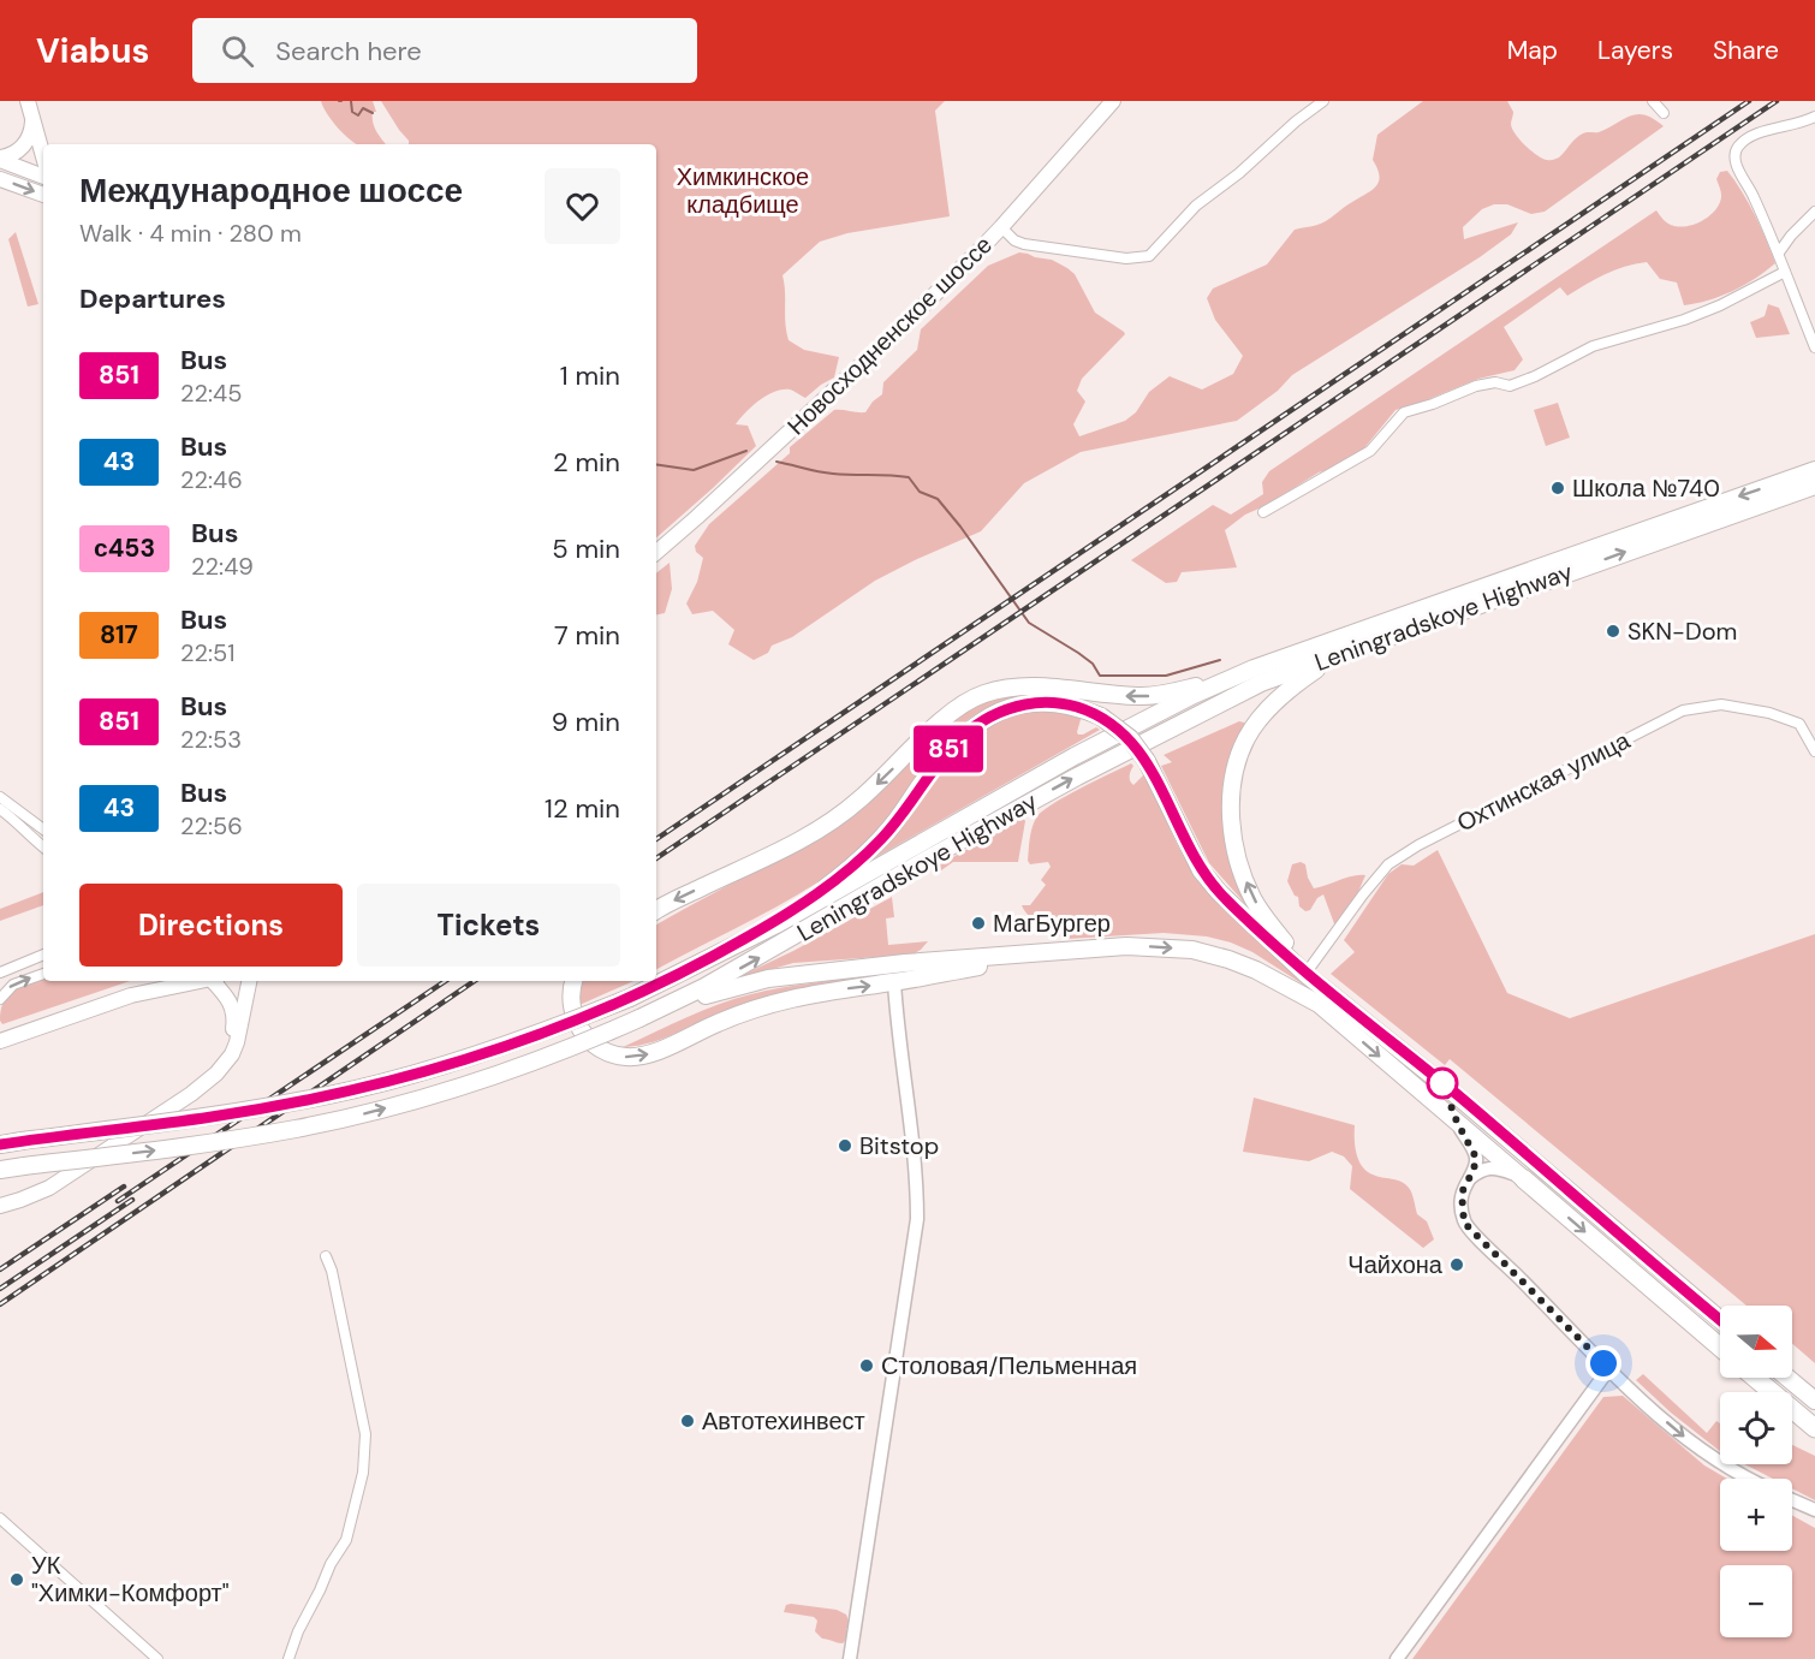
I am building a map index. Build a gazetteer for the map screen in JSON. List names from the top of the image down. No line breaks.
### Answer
{"streets":{"highway":["Leningradskoye Highway"],"main road":["Новосходненское шоссе"],"street":["Охтинская улица"]},"parks":["Химкинское кладбище"],"places":["Школа №740","SKN-Dom","МагБургер","Bitstop","Чайхона","Столовая/Пельменная","Автотехинвест","УК \"Химки-Комфорт\""],"lines":["bus line 851"],"north":"right","page":{"header":"Viabus","search":"Search here","nav":["Map","Layers","Share"],"on_map":"851","heading":[["Международное шоссе","Walk · 4 min · 280 m"],"Departures"],"list":[{"mark":"851","name":"Bus","note":"22:45","value":"1 min"},{"mark":"43","name":"Bus","note":"22:46","value":"2 min"},{"mark":"с453","name":"Bus","note":"22:49","value":"5 min"},{"mark":"817","name":"Bus","note":"22:51","value":"7 min"},{"mark":"851","name":"Bus","note":"22:53","value":"9 min"},{"mark":"43","name":"Bus","note":"22:56","value":"12 min"}],"buttons":["Directions","Tickets"],"map_buttons":["+","−"]}}
